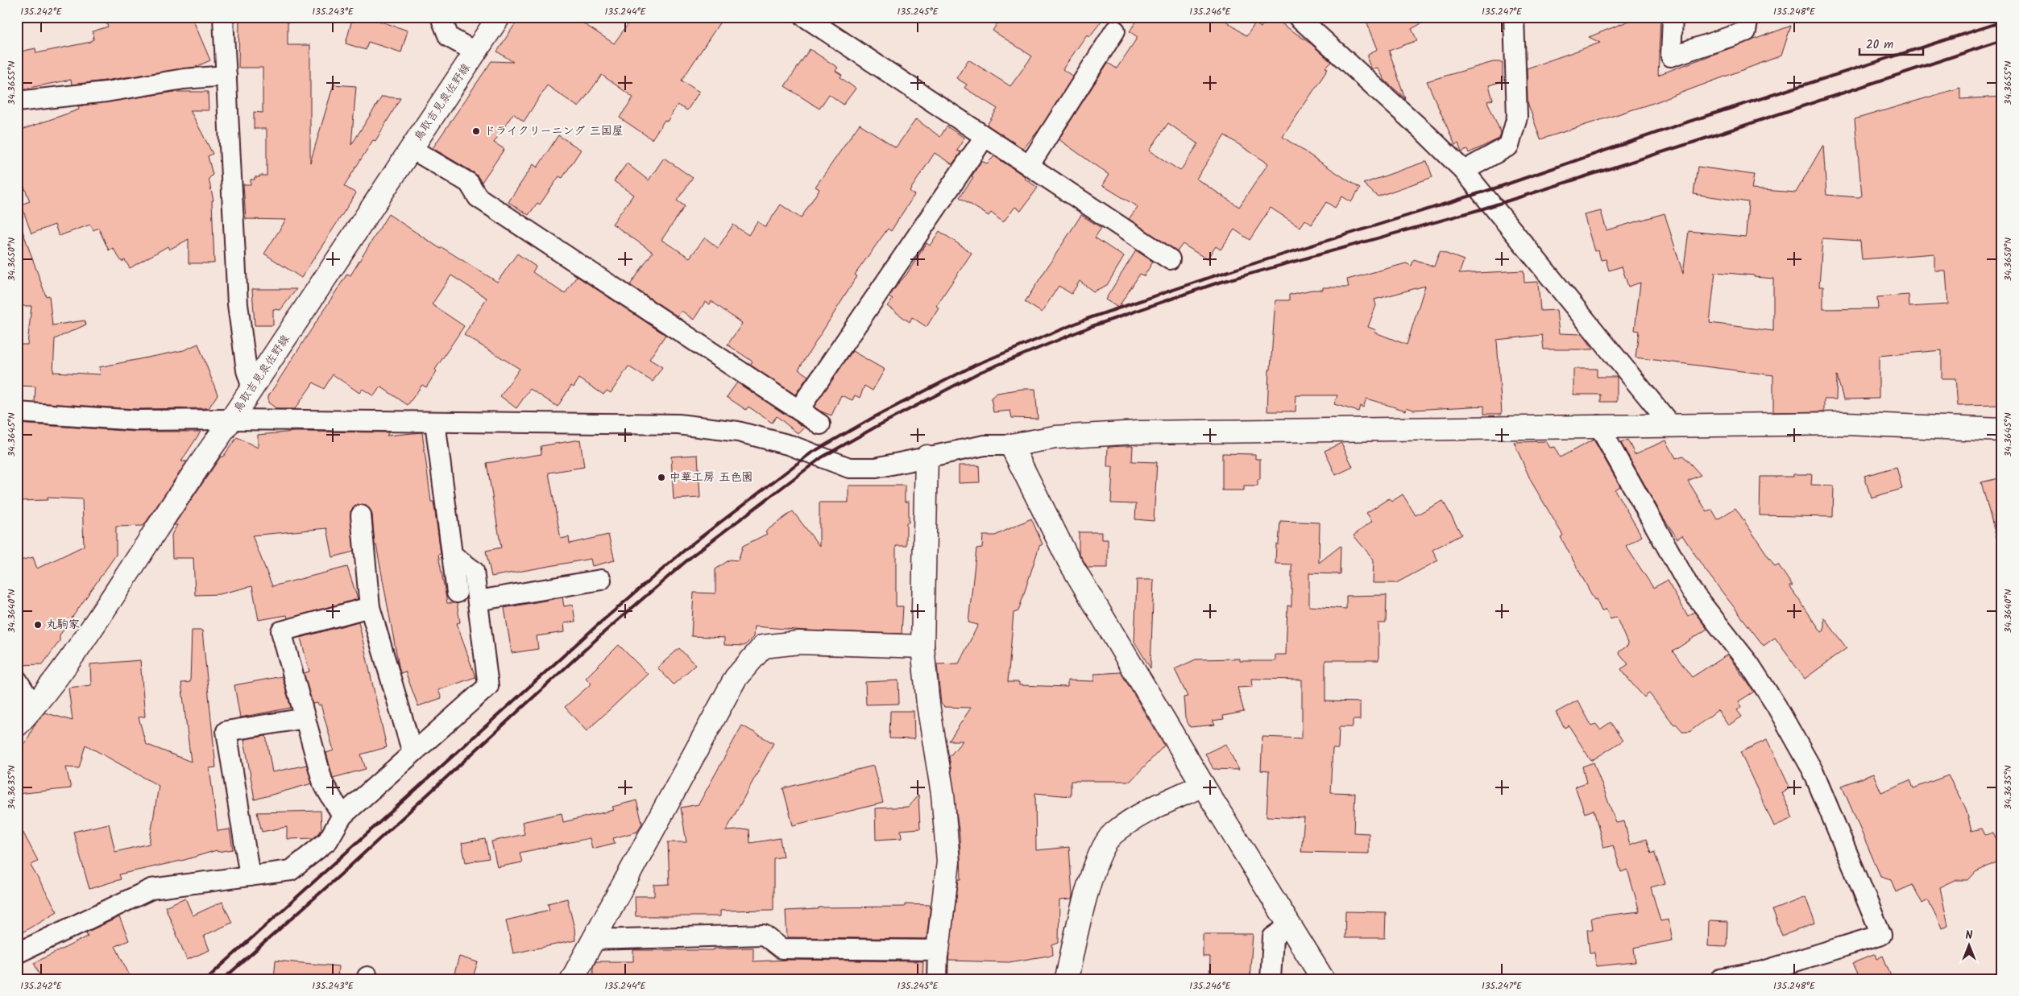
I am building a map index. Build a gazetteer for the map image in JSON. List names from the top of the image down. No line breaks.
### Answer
{"streets":{"street":["鳥取吉見泉佐野線"]},"places":["ドライクリーニング 三国屋","中華工房 五色園","丸駒家"],"scale_bar":"20 m","north":"top","coordinates":["135.242°E","135.243°E","135.244°E","135.245°E","135.246°E","135.247°E","135.248°E","34.3655°N","34.3650°N","34.3645°N","34.3640°N","34.3635°N"]}
